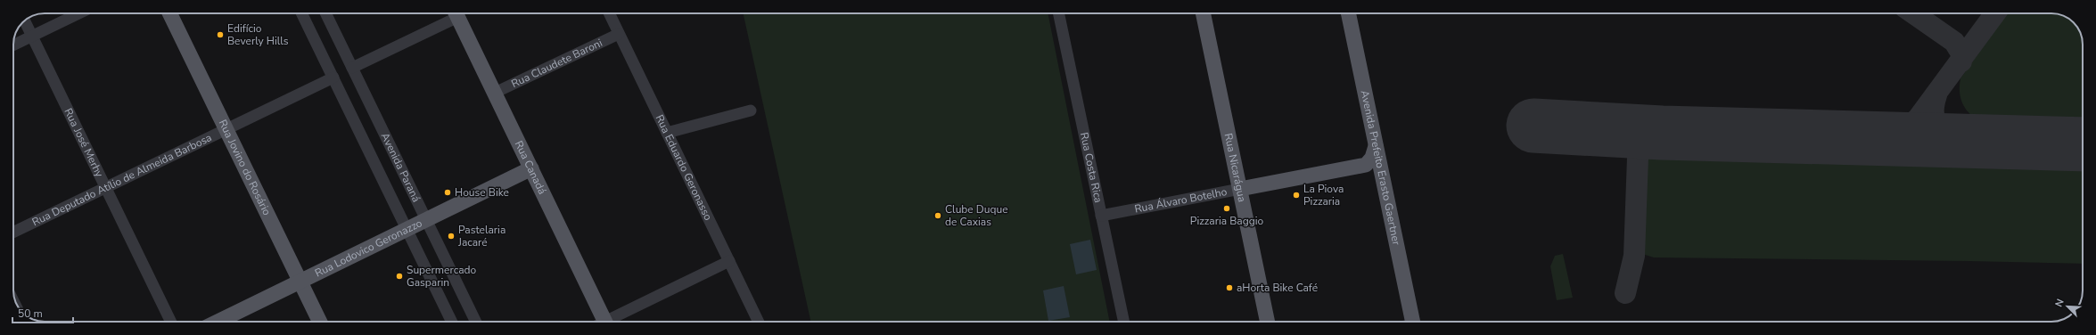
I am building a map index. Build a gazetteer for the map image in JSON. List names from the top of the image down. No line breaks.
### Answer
{"streets":{"main road":["Rua Jovino do Rosário","Rua Canadá","Rua Nicarágua","Avenida Prefeito Erasto Gaertner","Rua Álvaro Botelho","Rua Lodovico Geronazzo"],"street":["Rua Claudete Baroni","Rua José Merhy","Avenida Paraná","Rua Eduardo Geronasso","Rua Costa Rica","Rua Deputado Atílio de Almeida Barbosa"]},"crossings":[["Rua Claudete Baroni","Rua Canadá"],["Rua Claudete Baroni","Rua Eduardo Geronasso"],["Rua José Merhy","Rua Deputado Atílio de Almeida Barbosa"],["Rua Jovino do Rosário","Rua Deputado Atílio de Almeida Barbosa"],["Rua Jovino do Rosário","Rua Lodovico Geronazzo"],["Avenida Paraná","Rua Deputado Atílio de Almeida Barbosa"],["Avenida Paraná","Rua Lodovico Geronazzo"],["Rua Canadá","Rua Lodovico Geronazzo"],["Rua Costa Rica","Rua Álvaro Botelho"],["Rua Nicarágua","Rua Álvaro Botelho"]],"places":["Edifício Beverly Hills","House Bike","La Piova Pizzaria","Pizzaria Baggio","Clube Duque de Caxias","Pastelaria Jacaré","Supermercado Gasparin","aHorta Bike Café"],"scale_bar":"50 m","north":"top left"}
